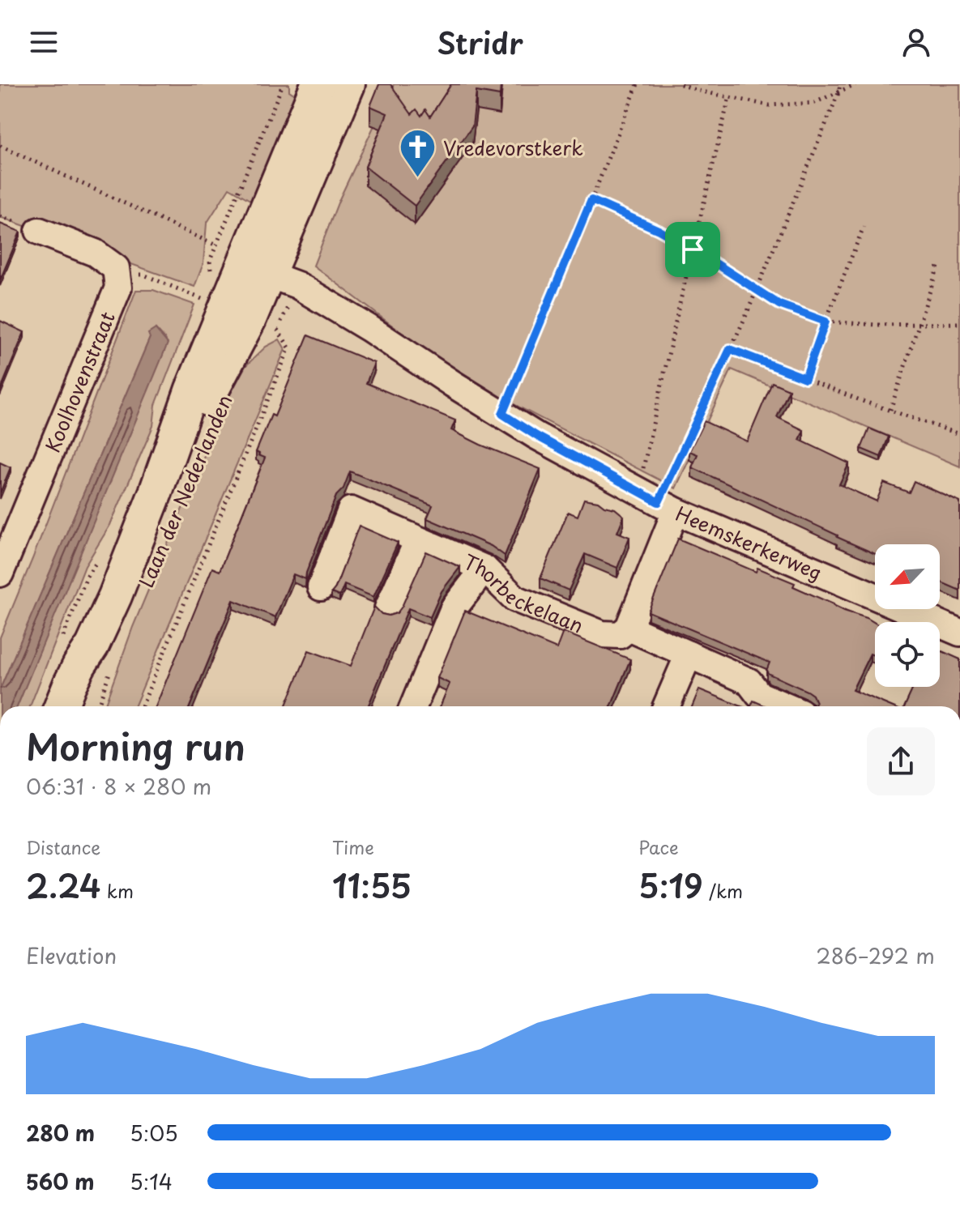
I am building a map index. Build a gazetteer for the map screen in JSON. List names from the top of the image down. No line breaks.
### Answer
{"streets":{"main road":["Laan der Nederlanden"],"street":["Koolhovenstraat","Heemskerkerweg","Thorbeckelaan"]},"crossings":[["Laan der Nederlanden","Heemskerkerweg"]],"places":{"church":["Vredevorstkerk"]},"north":"bottom left","page":{"header":"Stridr","heading":["Morning run","06:31 · 8 × 280 m"],"stats":[["Distance","2.24 km"],["Time","11:55"],["Pace","5:19 /km"]],"chart":["Elevation","286–292 m"],"list":[{"name":"280 m","note":"5:05"},{"name":"560 m","note":"5:14"}]}}
